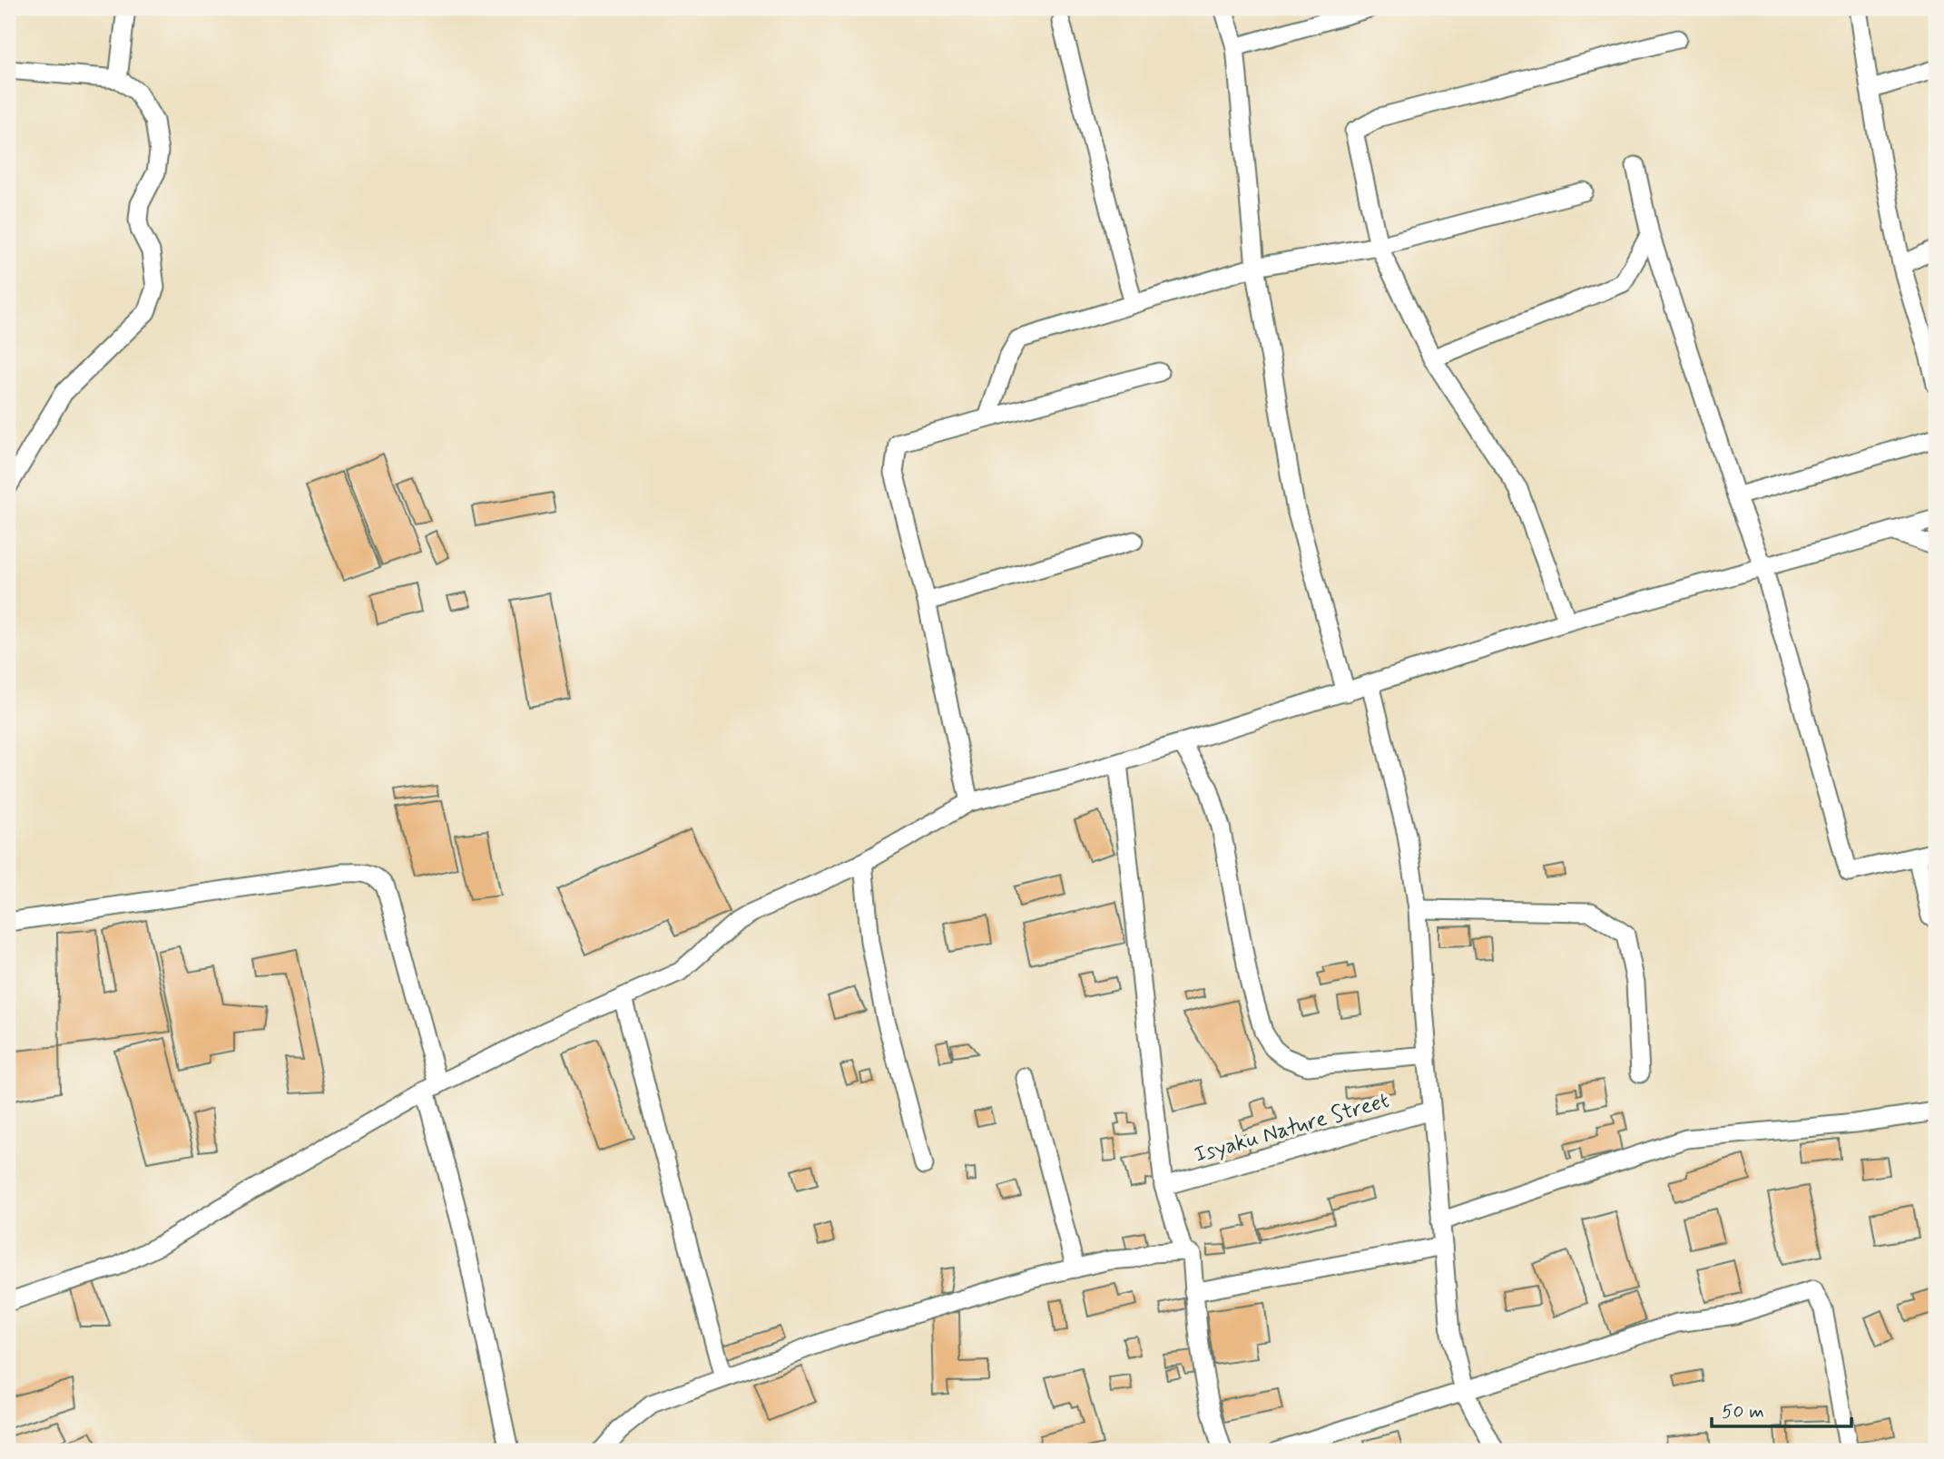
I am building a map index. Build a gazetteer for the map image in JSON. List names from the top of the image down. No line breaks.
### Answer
{"streets":{"street":["Isyaku Nature Street"]},"scale_bar":"50 m"}
